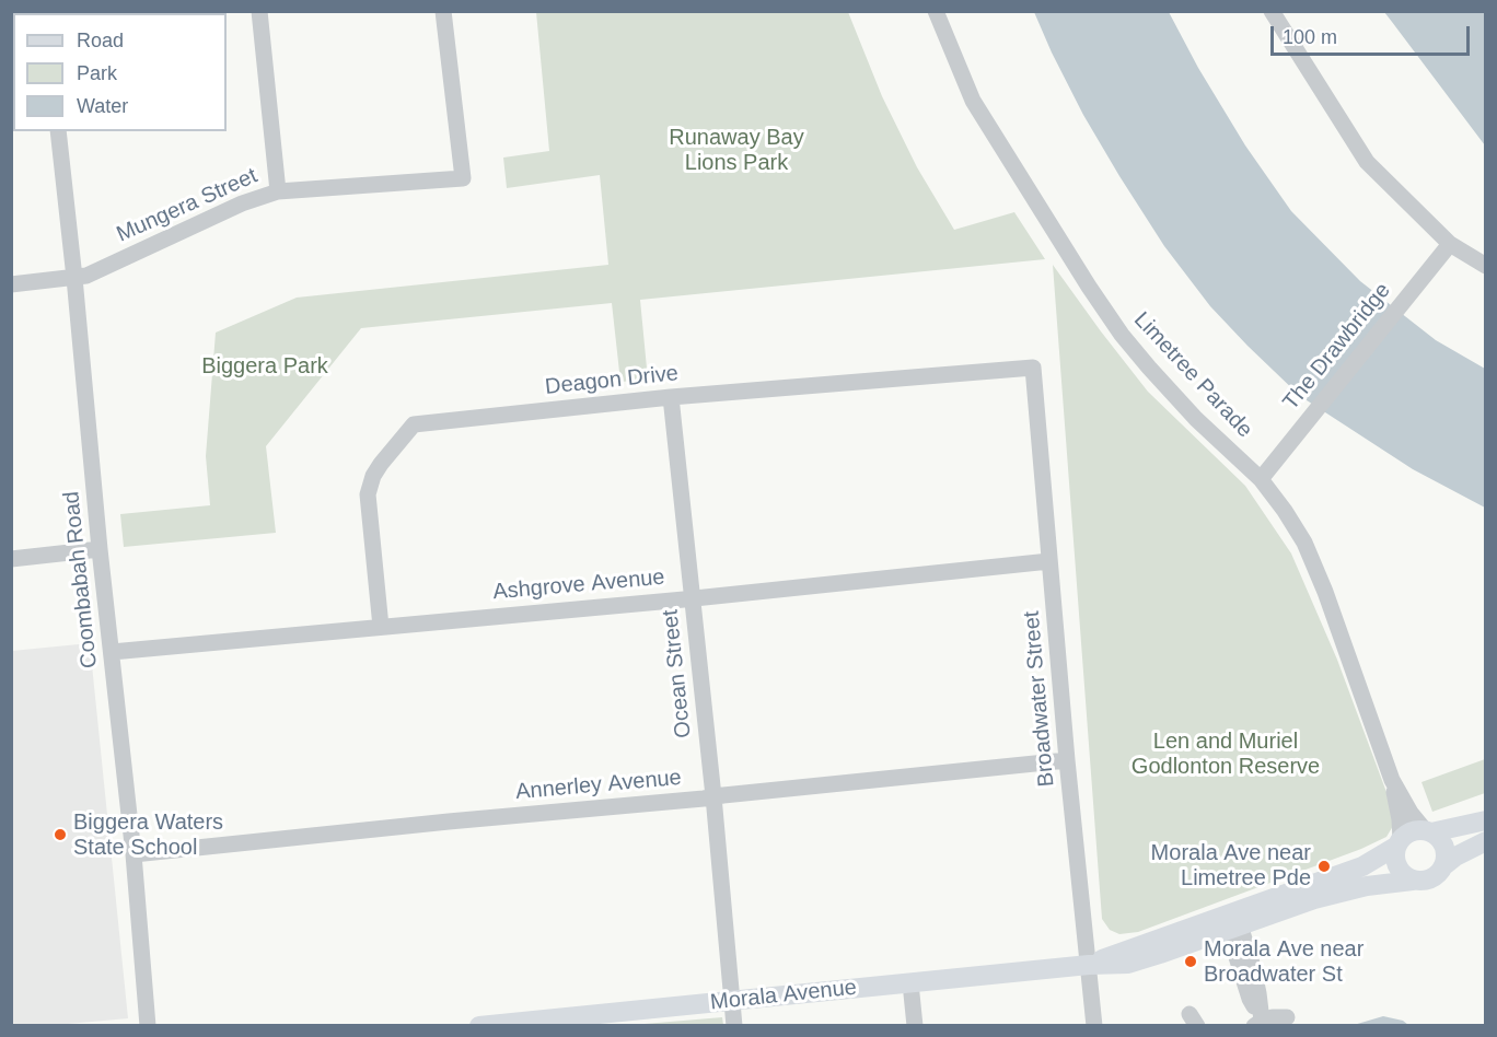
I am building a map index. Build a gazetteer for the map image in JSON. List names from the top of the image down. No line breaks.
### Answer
{"streets":{"main road":["Morala Avenue"],"street":["Mungera Street","The Drawbridge","Limetree Parade","Deagon Drive","Coombabah Road","Ashgrove Avenue","Ocean Street","Broadwater Street","Annerley Avenue"]},"crossings":[["Mungera Street","Coombabah Road"],["The Drawbridge","Limetree Parade"],["Limetree Parade","Morala Avenue"],["Deagon Drive","Ashgrove Avenue"],["Deagon Drive","Ocean Street"],["Deagon Drive","Broadwater Street"],["Coombabah Road","Ashgrove Avenue"],["Coombabah Road","Annerley Avenue"],["Ashgrove Avenue","Ocean Street"],["Ashgrove Avenue","Broadwater Street"],["Ocean Street","Annerley Avenue"],["Ocean Street","Morala Avenue"],["Broadwater Street","Annerley Avenue"],["Broadwater Street","Morala Avenue"]],"parks":["Runaway Bay Lions Park","Biggera Park","Len and Muriel Godlonton Reserve"],"places":["Biggera Waters State School","Morala Ave near Limetree Pde","Morala Ave near Broadwater St"],"legend":["Road","Park","Water"],"scale_bar":"100 m"}
